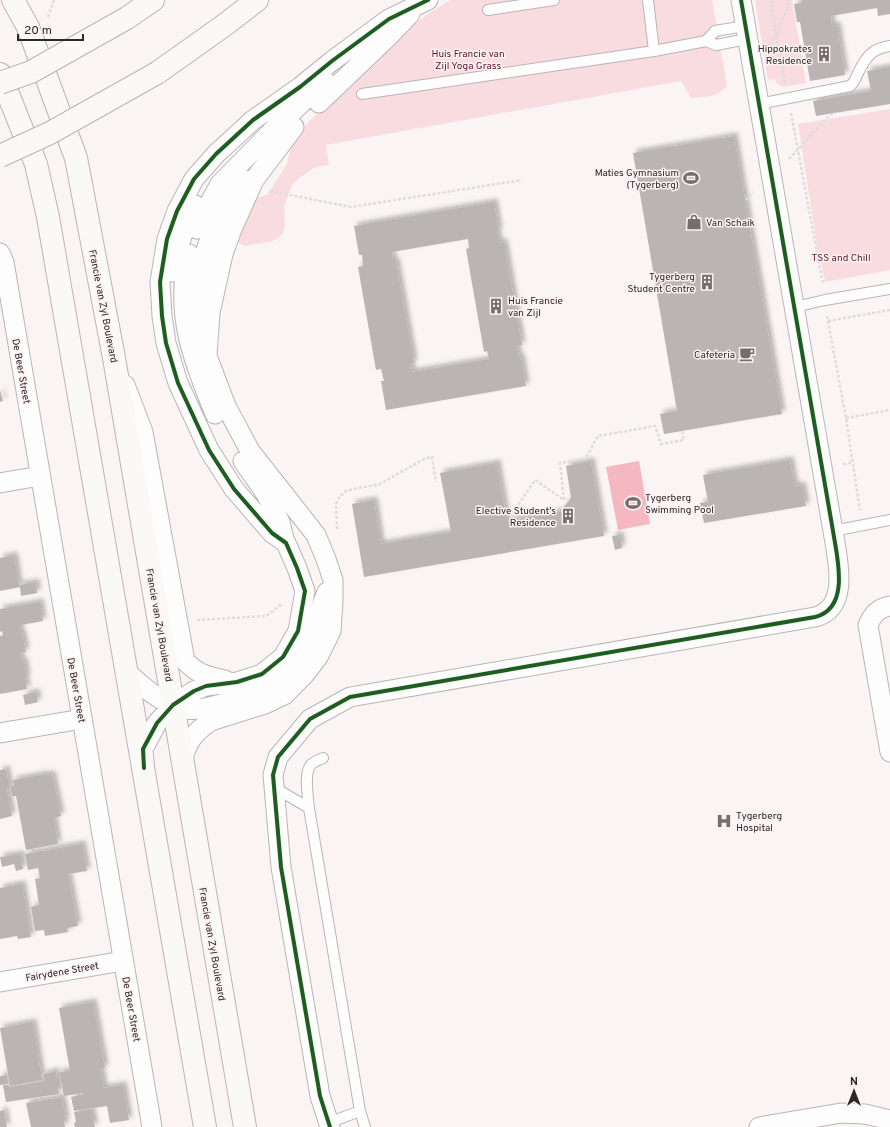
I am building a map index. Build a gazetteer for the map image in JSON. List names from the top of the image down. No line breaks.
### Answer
{"streets":{"main road":["Francie van Zyl Boulevard"],"street":["De Beer Street","Fairydene Street"]},"crossings":[["De Beer Street","Fairydene Street"]],"parks":["Huis Francie van Zijl Yoga Grass","TSS and Chill"],"places":{"building":["Hippokrates Residence","Tygerberg Student Centre","Huis Francie van Zijl","Elective Student's Residence"],"sports":["Maties Gymnasium (Tygerberg)","Tygerberg Swimming Pool"],"shop":["Van Schaik"],"cafe":["Cafeteria"],"hospital":["Tygerberg Hospital"]},"scale_bar":"20 m","north":"top"}
